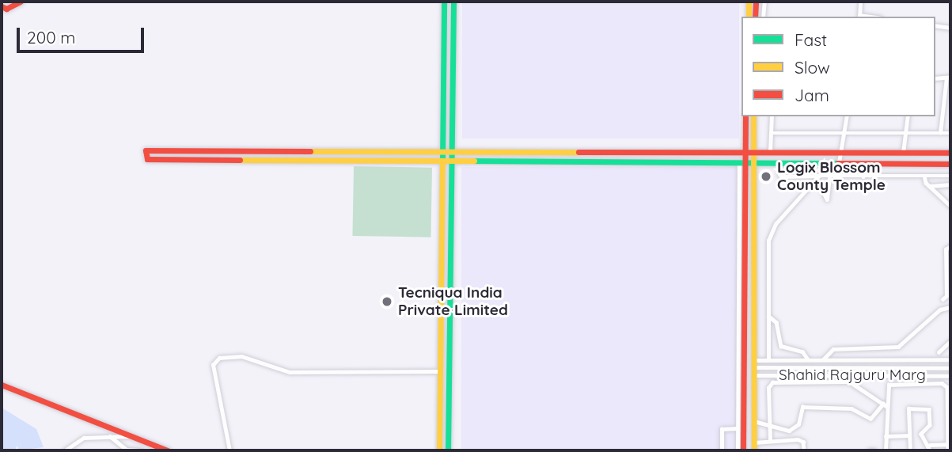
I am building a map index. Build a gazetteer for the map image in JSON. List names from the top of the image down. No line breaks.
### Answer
{"streets":{"street":["Shahid Rajguru Marg"]},"places":["Logix Blossom County Temple","Tecniqua India Private Limited"],"legend":["Fast","Slow","Jam"],"scale_bar":"200 m"}
